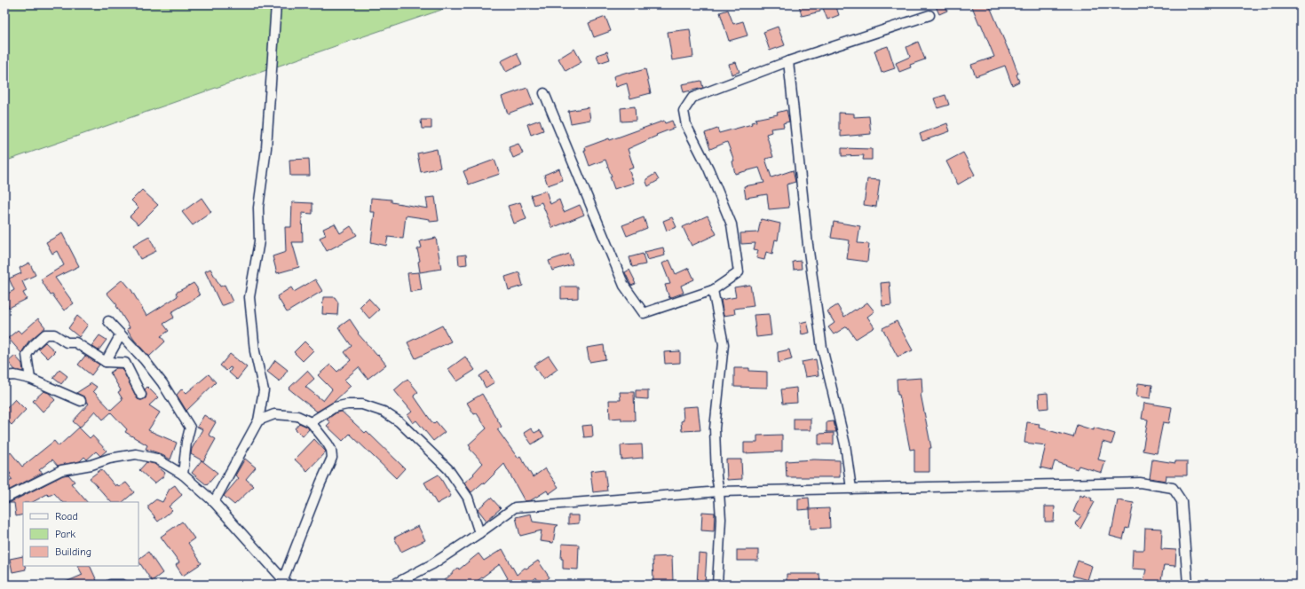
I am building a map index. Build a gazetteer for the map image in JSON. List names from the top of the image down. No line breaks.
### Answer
{"legend":["Road","Park","Building"]}
